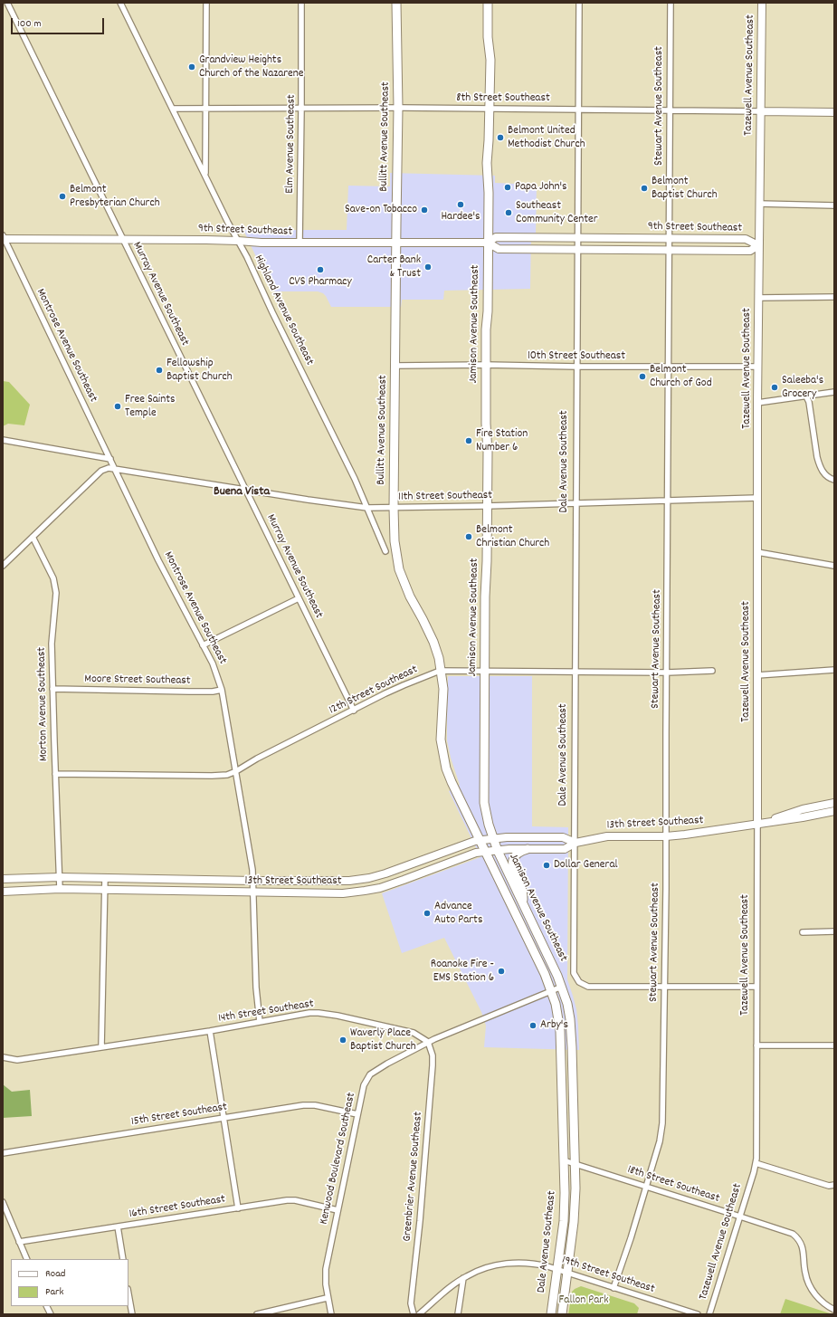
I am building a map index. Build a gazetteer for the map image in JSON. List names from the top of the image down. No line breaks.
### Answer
{"streets":{"main road":["Bullitt Avenue Southeast","Jamison Avenue Southeast","Dale Avenue Southeast"],"street":["Tazewell Avenue Southeast","8th Street Southeast","Stewart Avenue Southeast","Elm Avenue Southeast","9th Street Southeast","Murray Avenue Southeast","Highland Avenue Southeast","Montrose Avenue Southeast","10th Street Southeast","11th Street Southeast","Moore Street Southeast","12th Street Southeast","Morton Avenue Southeast","13th Street Southeast","14th Street Southeast","15th Street Southeast","Kenwood Boulevard Southeast","Greenbrier Avenue Southeast","18th Street Southeast","16th Street Southeast","19th Street Southeast"]},"crossings":[["Tazewell Avenue Southeast","8th Street Southeast"],["Tazewell Avenue Southeast","9th Street Southeast"],["Tazewell Avenue Southeast","10th Street Southeast"],["Tazewell Avenue Southeast","11th Street Southeast"],["Tazewell Avenue Southeast","13th Street Southeast"],["Tazewell Avenue Southeast","18th Street Southeast"],["8th Street Southeast","Stewart Avenue Southeast"],["8th Street Southeast","Bullitt Avenue Southeast"],["8th Street Southeast","Elm Avenue Southeast"],["8th Street Southeast","Highland Avenue Southeast"],["8th Street Southeast","Jamison Avenue Southeast"],["8th Street Southeast","Dale Avenue Southeast"],["Stewart Avenue Southeast","9th Street Southeast"],["Stewart Avenue Southeast","10th Street Southeast"],["Stewart Avenue Southeast","Dale Avenue Southeast"],["Stewart Avenue Southeast","11th Street Southeast"],["Stewart Avenue Southeast","12th Street Southeast"],["Stewart Avenue Southeast","13th Street Southeast"],["Stewart Avenue Southeast","18th Street Southeast"],["Stewart Avenue Southeast","19th Street Southeast"],["Bullitt Avenue Southeast","9th Street Southeast"],["Bullitt Avenue Southeast","Jamison Avenue Southeast"],["Bullitt Avenue Southeast","10th Street Southeast"],["Bullitt Avenue Southeast","11th Street Southeast"],["Bullitt Avenue Southeast","12th Street Southeast"],["Bullitt Avenue Southeast","13th Street Southeast"],["Elm Avenue Southeast","9th Street Southeast"],["9th Street Southeast","Murray Avenue Southeast"],["9th Street Southeast","Highland Avenue Southeast"],["9th Street Southeast","Jamison Avenue Southeast"],["9th Street Southeast","Montrose Avenue Southeast"],["9th Street Southeast","Dale Avenue Southeast"],["Murray Avenue Southeast","11th Street Southeast"],["Murray Avenue Southeast","12th Street Southeast"],["Highland Avenue Southeast","11th Street Southeast"],["Jamison Avenue Southeast","10th Street Southeast"],["Jamison Avenue Southeast","Dale Avenue Southeast"],["Jamison Avenue Southeast","11th Street Southeast"],["Jamison Avenue Southeast","12th Street Southeast"],["Jamison Avenue Southeast","13th Street Southeast"],["Montrose Avenue Southeast","11th Street Southeast"],["Montrose Avenue Southeast","Moore Street Southeast"],["Montrose Avenue Southeast","12th Street Southeast"],["Montrose Avenue Southeast","13th Street Southeast"],["Montrose Avenue Southeast","14th Street Southeast"],["10th Street Southeast","Dale Avenue Southeast"],["Dale Avenue Southeast","11th Street Southeast"],["Dale Avenue Southeast","12th Street Southeast"],["Dale Avenue Southeast","13th Street Southeast"],["Dale Avenue Southeast","18th Street Southeast"],["Dale Avenue Southeast","19th Street Southeast"],["Moore Street Southeast","Morton Avenue Southeast"],["12th Street Southeast","Morton Avenue Southeast"],["Morton Avenue Southeast","13th Street Southeast"],["14th Street Southeast","Kenwood Boulevard Southeast"],["14th Street Southeast","Greenbrier Avenue Southeast"],["15th Street Southeast","Kenwood Boulevard Southeast"],["Kenwood Boulevard Southeast","Greenbrier Avenue Southeast"],["Kenwood Boulevard Southeast","16th Street Southeast"]],"districts":["Buena Vista"],"parks":["Fallon Park"],"places":["Grandview Heights Church of the Nazarene","Belmont United Methodist Church","Papa John's","Belmont Baptist Church","Belmont Presbyterian Church","Hardee's","Save-on Tobacco","Southeast Community Center","Carter Bank & Trust","CVS Pharmacy","Fellowship Baptist Church","Belmont Church of God","Saleeba's Grocery","Free Saints Temple","Fire Station Number 6","Belmont Christian Church","Dollar General","Advance Auto Parts","Roanoke Fire - EMS Station 6","Arby's","Waverly Place Baptist Church"],"legend":["Road","Park"],"scale_bar":"100 m"}
